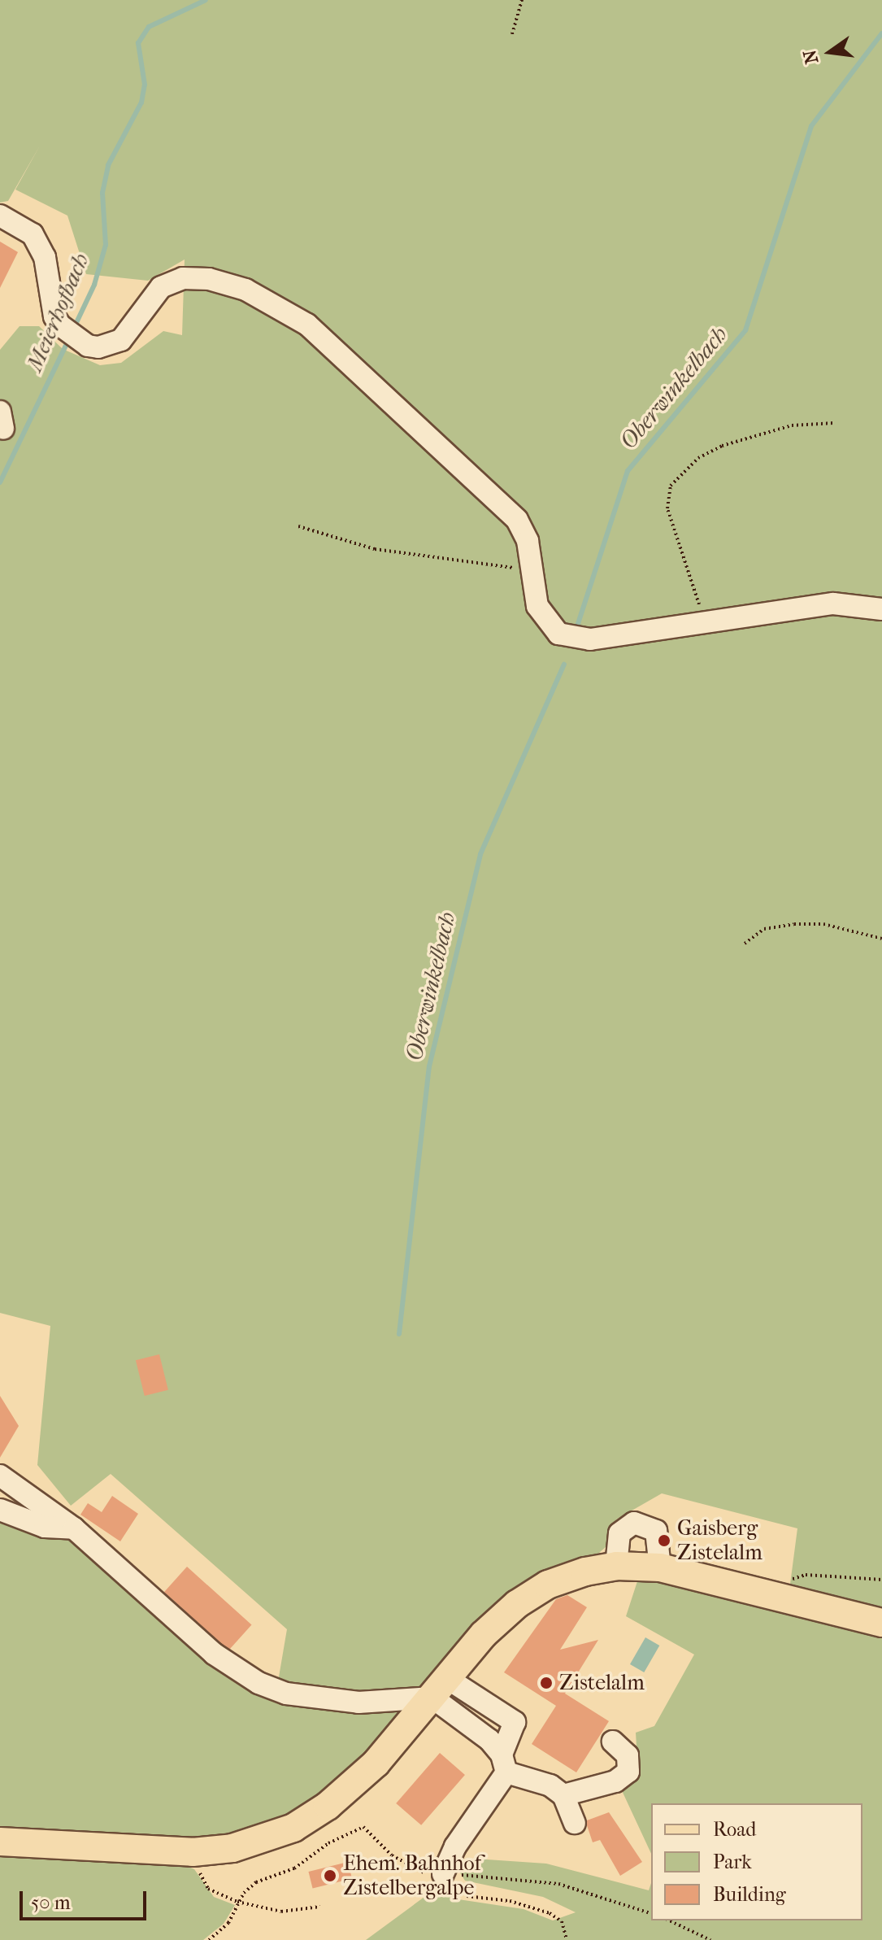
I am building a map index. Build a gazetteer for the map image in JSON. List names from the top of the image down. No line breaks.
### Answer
{"water":["Meierhofbach","Oberwinkelbach"],"places":["Gaisberg Zistelalm","Zistelalm","Ehem. Bahnhof Zistelbergalpe"],"legend":["Road","Park","Building"],"scale_bar":"50 m","north":"left"}
